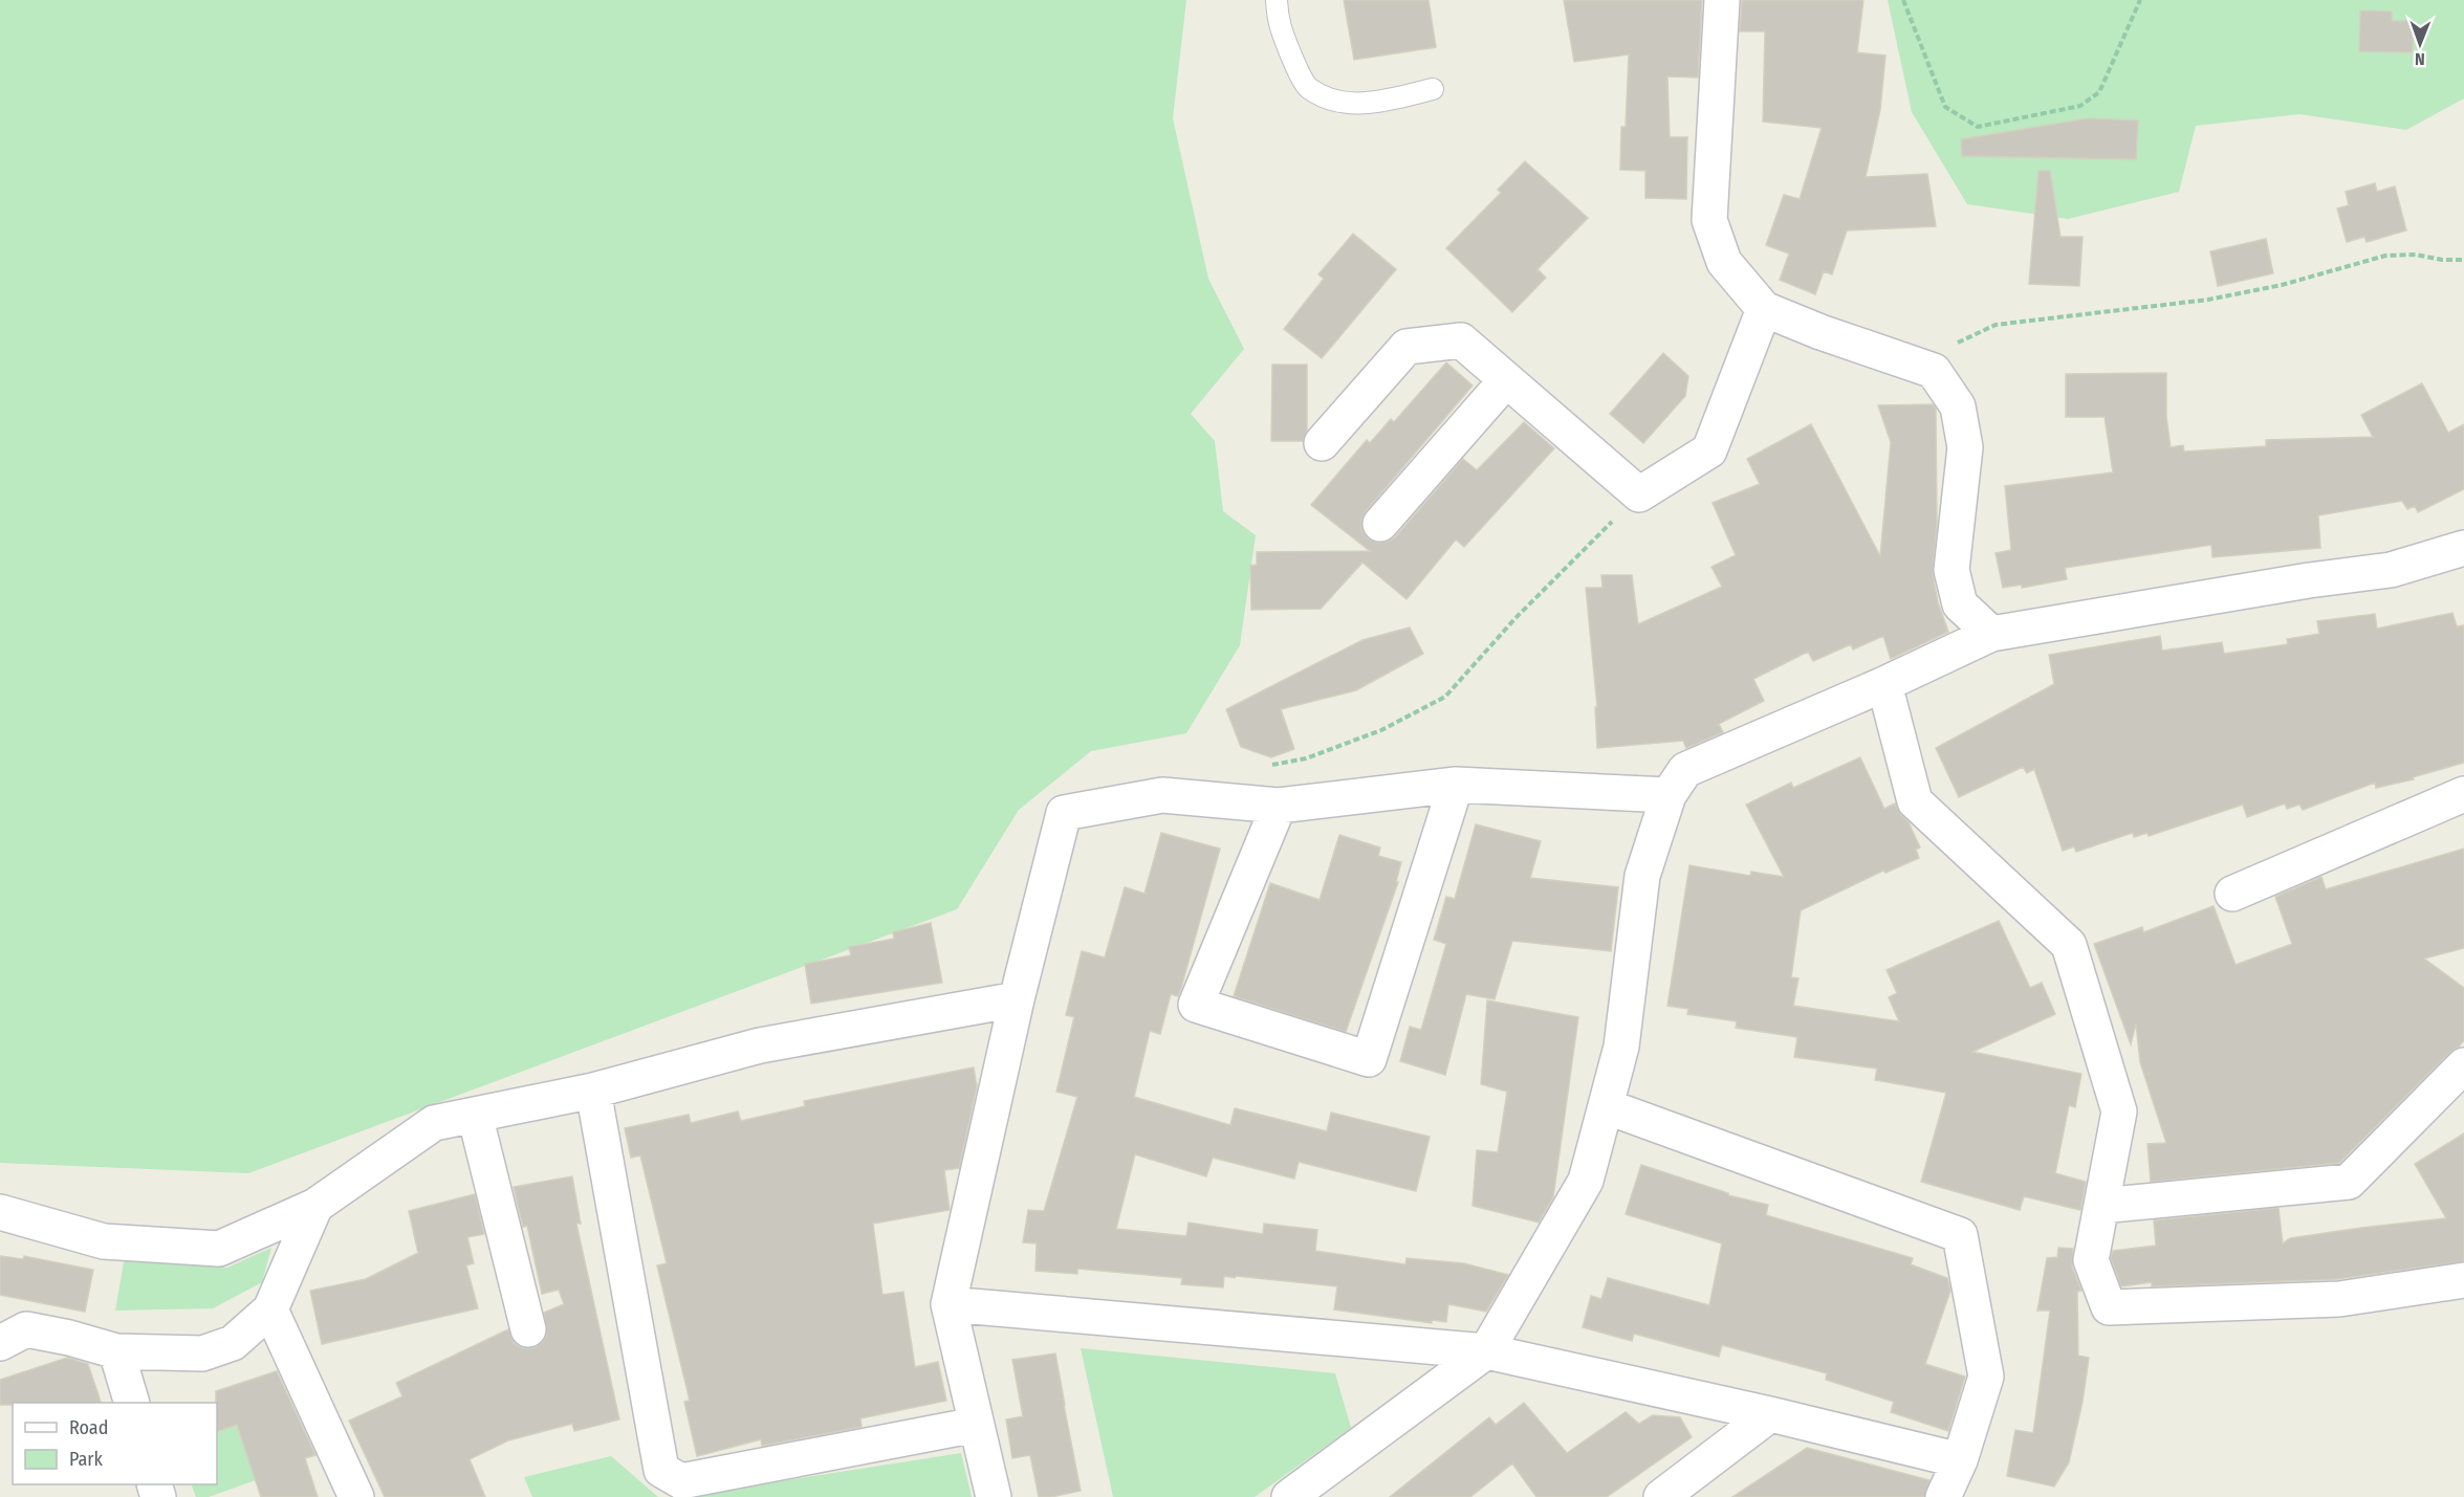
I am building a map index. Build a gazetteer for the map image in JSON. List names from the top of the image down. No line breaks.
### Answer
{"legend":["Road","Park"],"north":"bottom"}
